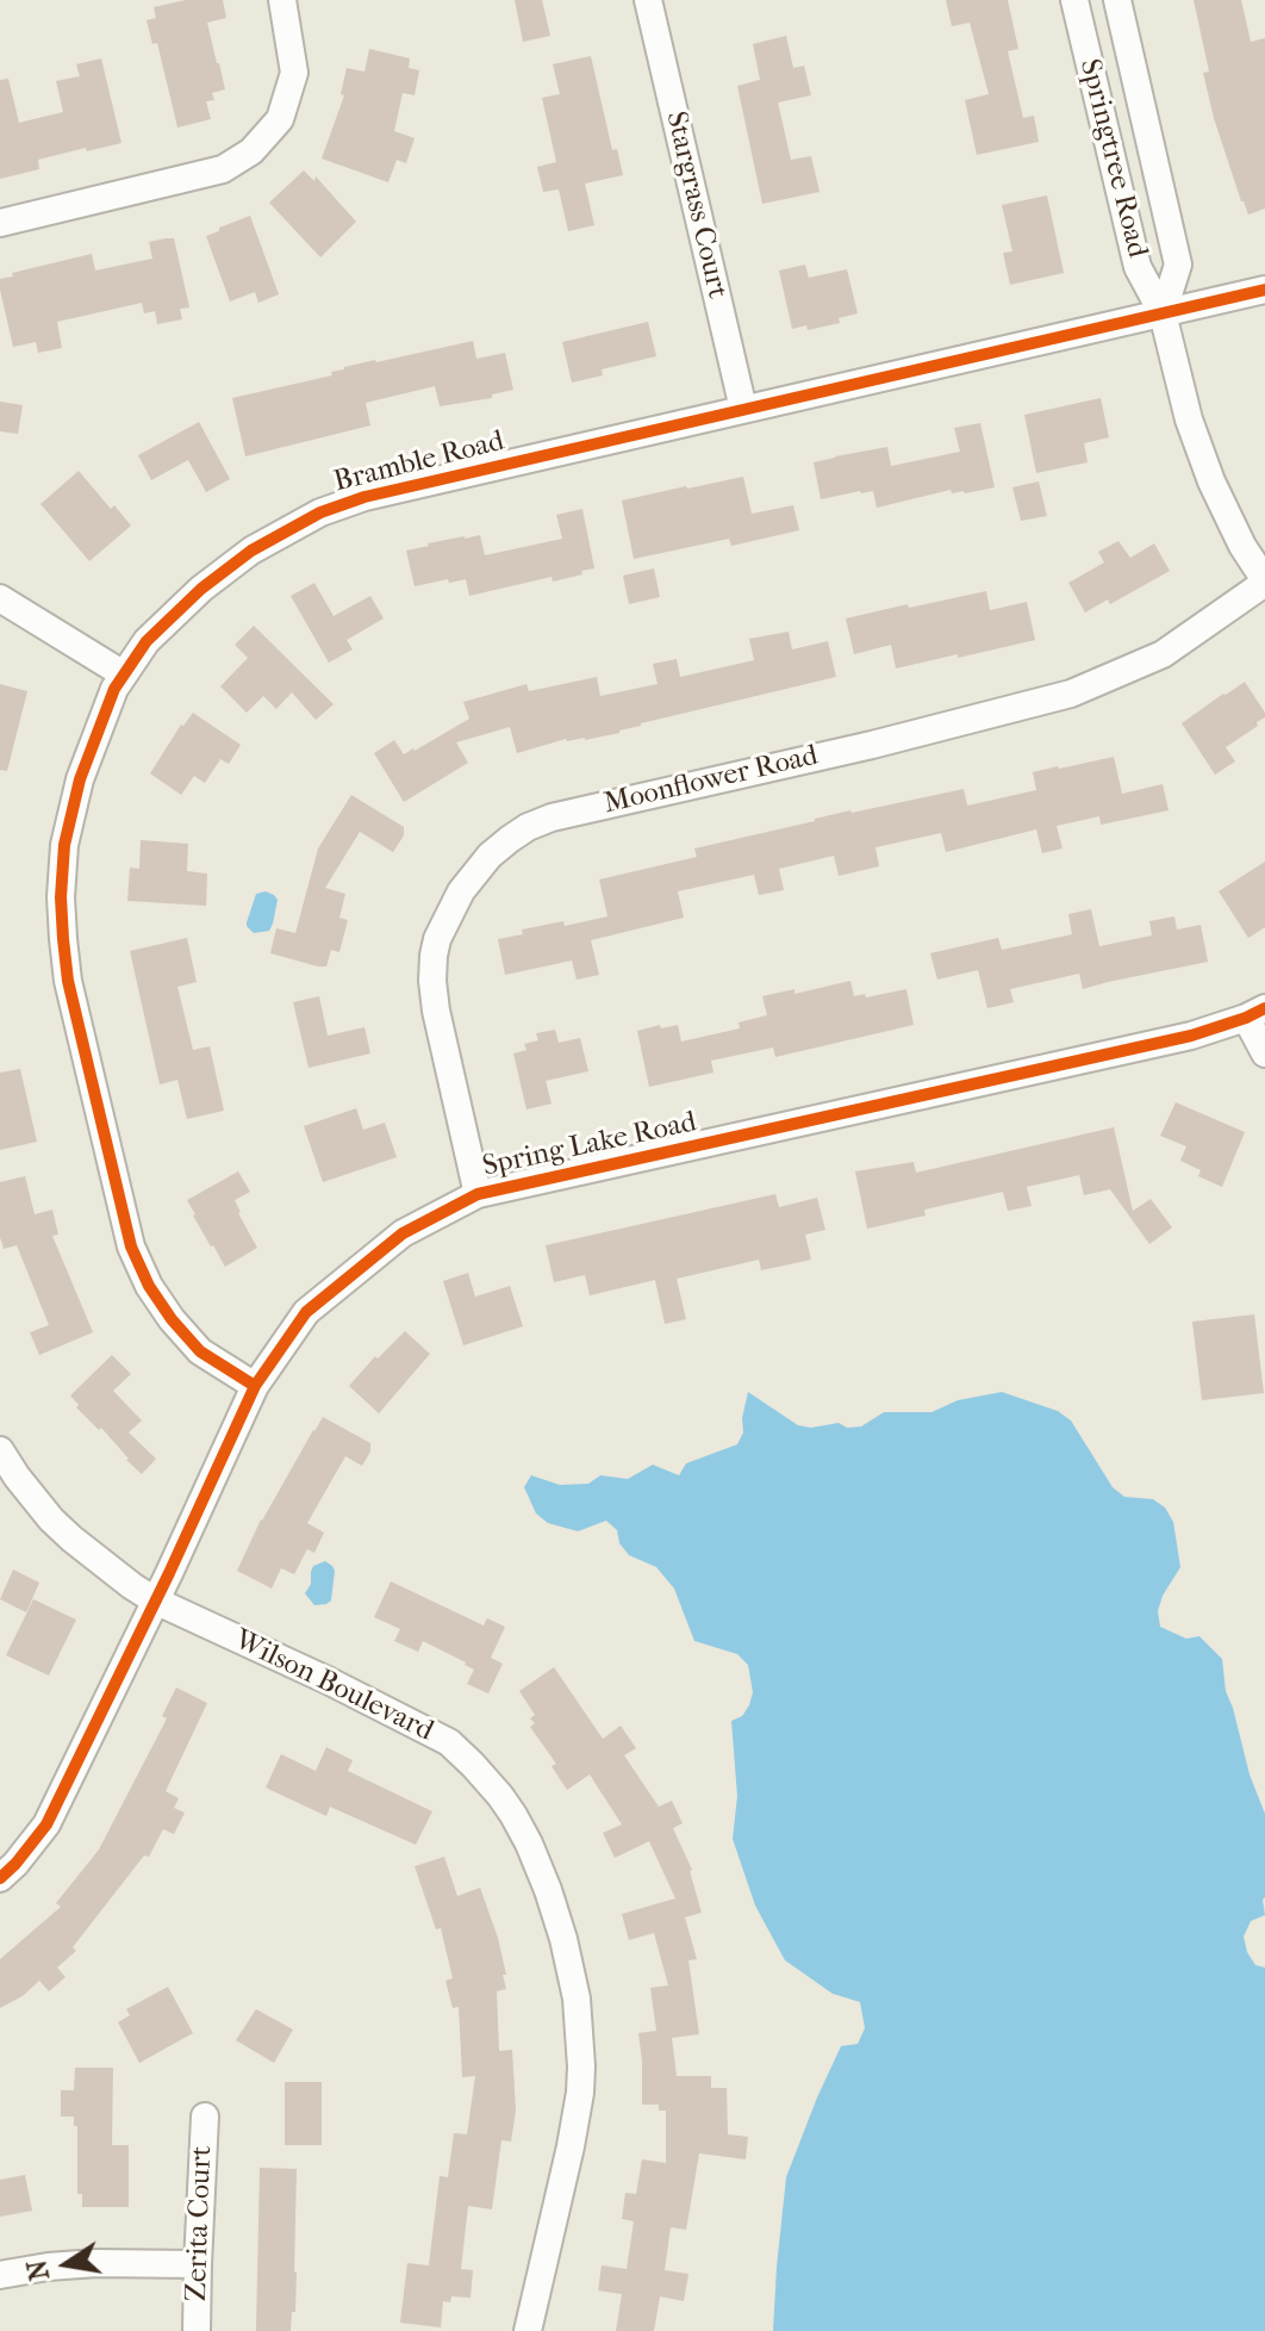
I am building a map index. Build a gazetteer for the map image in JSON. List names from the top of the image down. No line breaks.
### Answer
{"streets":{"street":["Springtree Road","Stargrass Court","Bramble Road","Moonflower Road","Spring Lake Road","Wilson Boulevard","Zerita Court"]},"crossings":[["Springtree Road","Bramble Road"],["Springtree Road","Moonflower Road"],["Stargrass Court","Bramble Road"],["Bramble Road","Spring Lake Road"],["Moonflower Road","Spring Lake Road"],["Spring Lake Road","Wilson Boulevard"]],"north":"left"}
